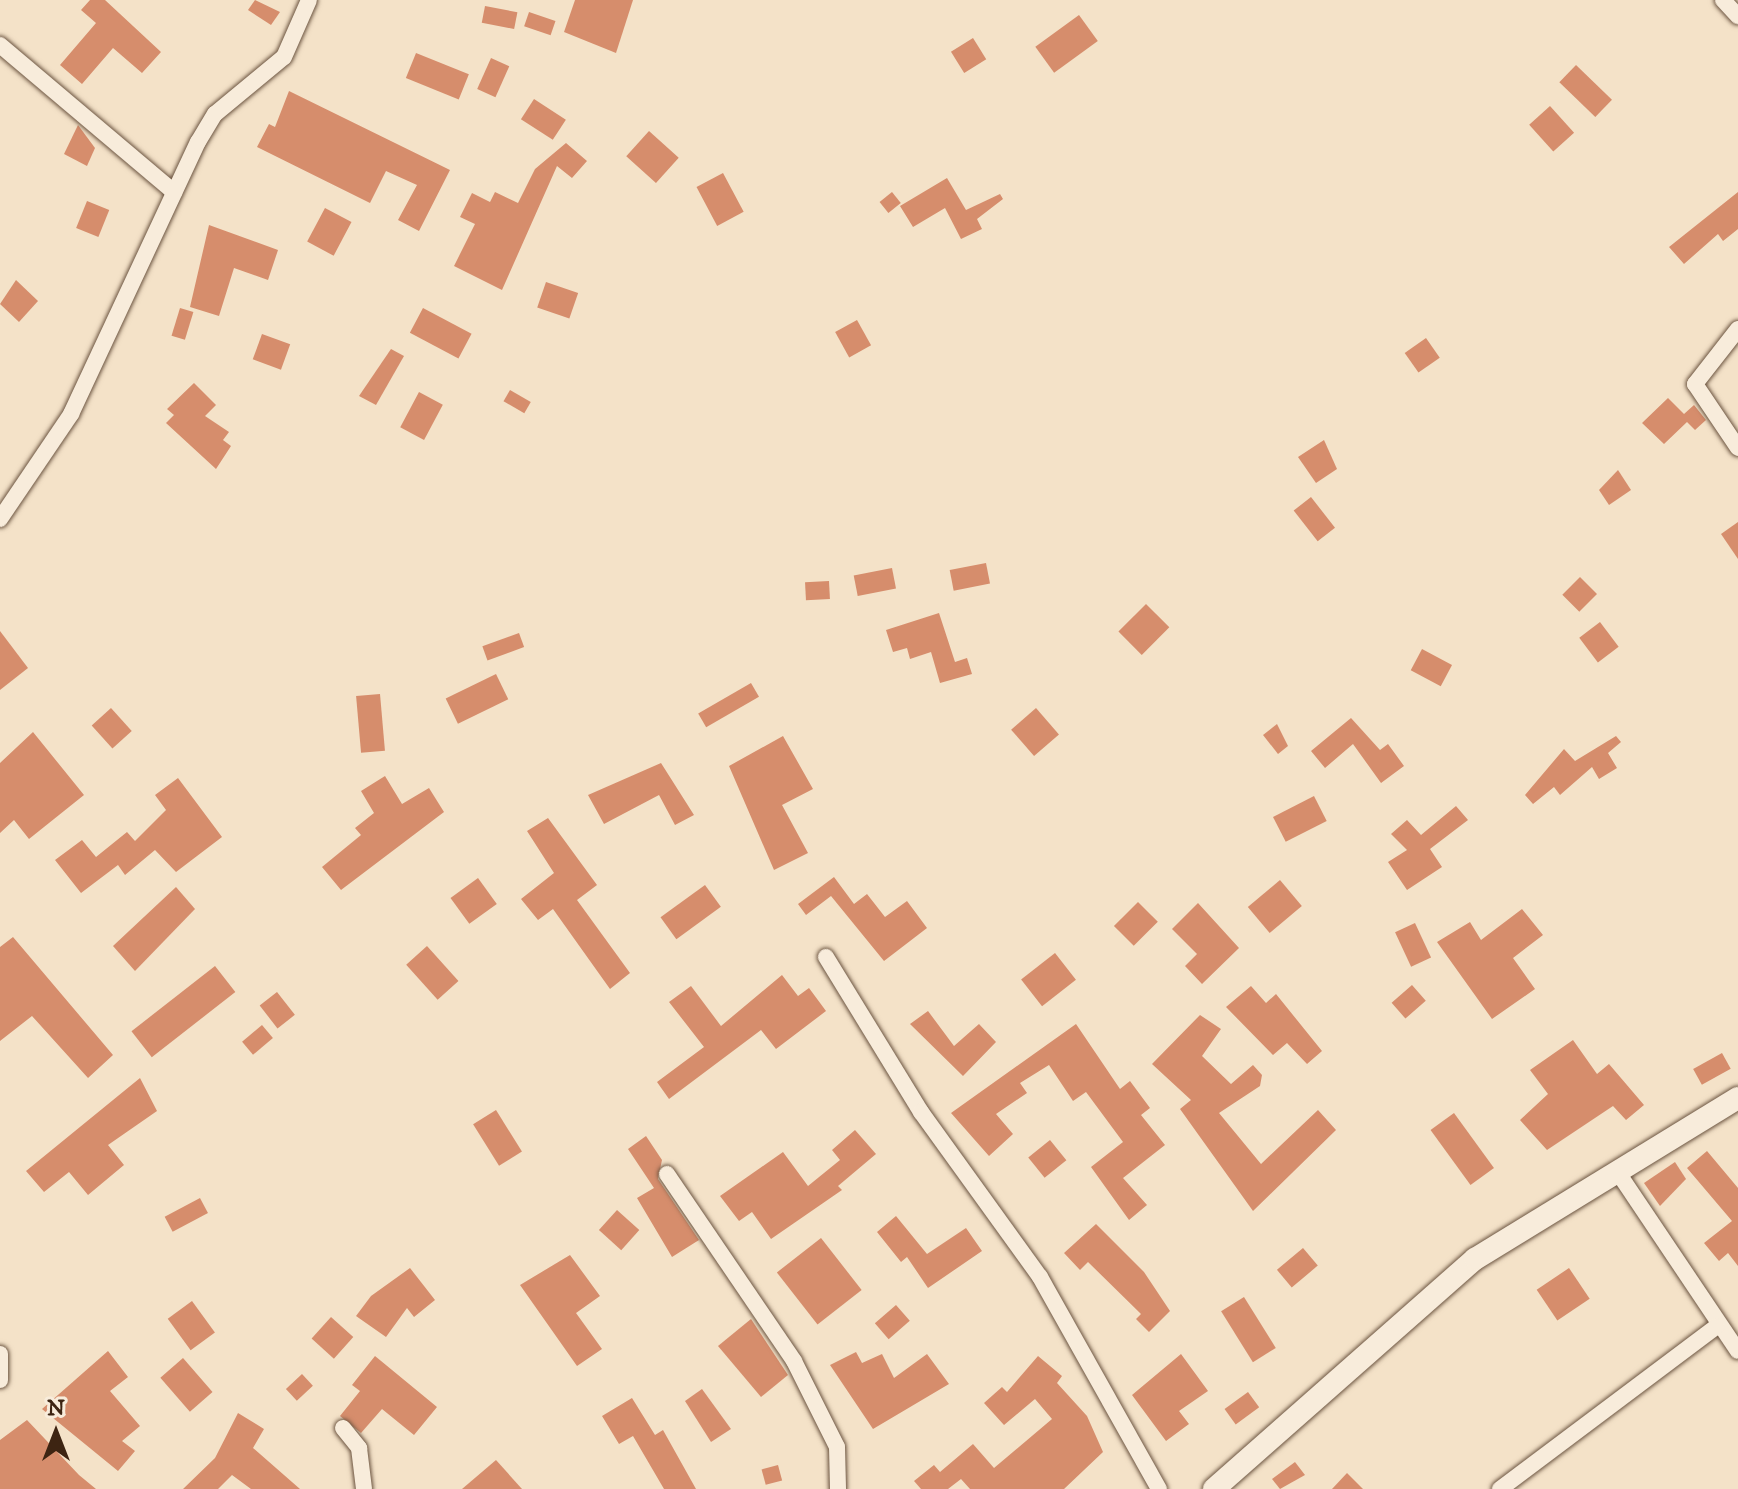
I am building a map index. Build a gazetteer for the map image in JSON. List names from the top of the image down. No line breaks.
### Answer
{"north":"top"}
